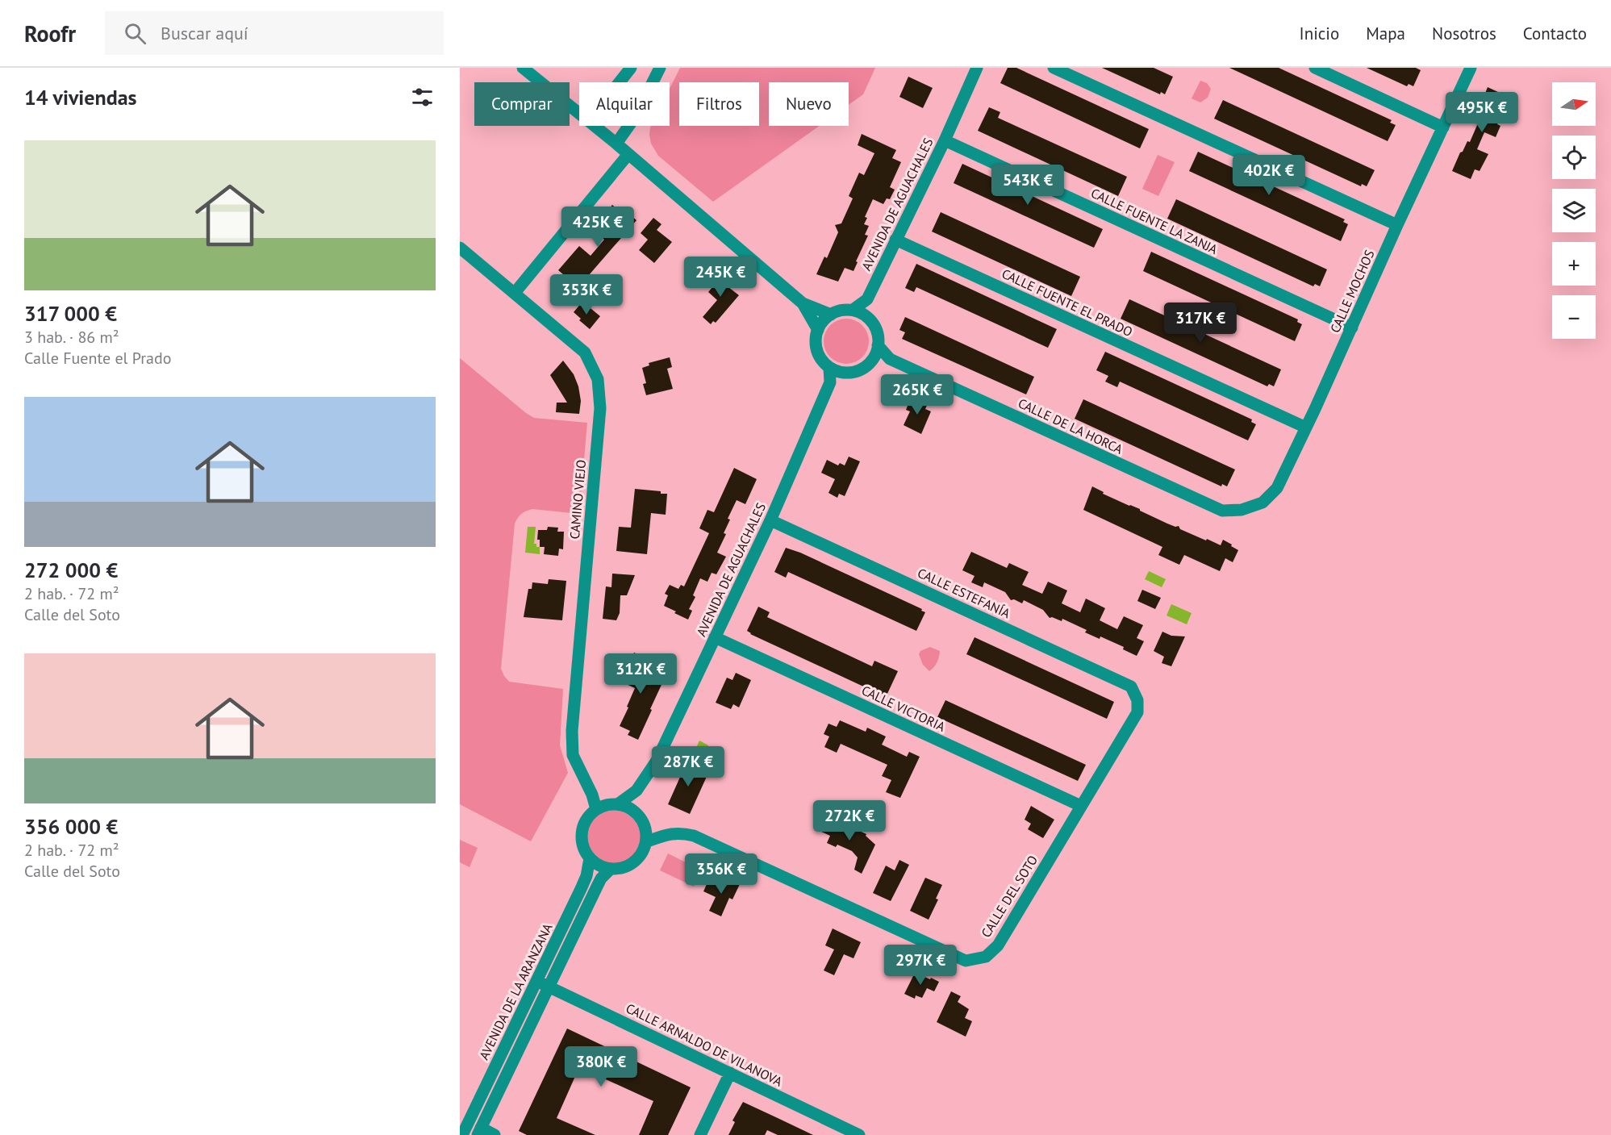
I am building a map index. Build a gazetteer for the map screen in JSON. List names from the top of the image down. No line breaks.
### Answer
{"streets":{"street":["AVENIDA DE AGUACHALES","CALLE FUENTE LA ZANJA","CALLE MOCHOS","CALLE FUENTE EL PRADO","CALLE DE LA HORCA","CAMINO VIEJO","CALLE ESTEFANÍA","CALLE VICTORIA","CALLE DEL SOTO","AVENIDA DE LA ARANZANA","CALLE ARNALDO DE VILANOVA"]},"crossings":[["AVENIDA DE AGUACHALES","CALLE FUENTE LA ZANJA"],["AVENIDA DE AGUACHALES","CALLE FUENTE EL PRADO"],["AVENIDA DE AGUACHALES","CALLE DE LA HORCA"],["AVENIDA DE AGUACHALES","CAMINO VIEJO"],["AVENIDA DE AGUACHALES","CALLE ESTEFANÍA"],["AVENIDA DE AGUACHALES","CALLE VICTORIA"],["AVENIDA DE AGUACHALES","CALLE DEL SOTO"],["AVENIDA DE AGUACHALES","AVENIDA DE LA ARANZANA"],["CALLE FUENTE LA ZANJA","CALLE MOCHOS"],["CALLE MOCHOS","CALLE FUENTE EL PRADO"],["CALLE MOCHOS","CALLE DE LA HORCA"],["CAMINO VIEJO","CALLE DEL SOTO"],["CAMINO VIEJO","AVENIDA DE LA ARANZANA"],["CALLE ESTEFANÍA","CALLE DEL SOTO"],["CALLE VICTORIA","CALLE DEL SOTO"],["CALLE DEL SOTO","AVENIDA DE LA ARANZANA"],["AVENIDA DE LA ARANZANA","CALLE ARNALDO DE VILANOVA"]],"north":"right","page":{"header":"Roofr","search":"Buscar aquí","nav":["Inicio","Mapa","Nosotros","Contacto"],"heading":"14 viviendas","map_buttons":["+","−"],"chip":["Comprar","Alquilar","Filtros","Nuevo"],"price":["495K €","402K €","543K €","425K €","245K €","353K €","317K €","265K €","312K €","287K €","272K €","356K €","297K €","380K €"],"list":[{"name":"317 000 €","note":"3 hab. · 86 m² · Calle Fuente el Prado"},{"name":"272 000 €","note":"2 hab. · 72 m² · Calle del Soto"},{"name":"356 000 €","note":"2 hab. · 72 m² · Calle del Soto"}]}}
